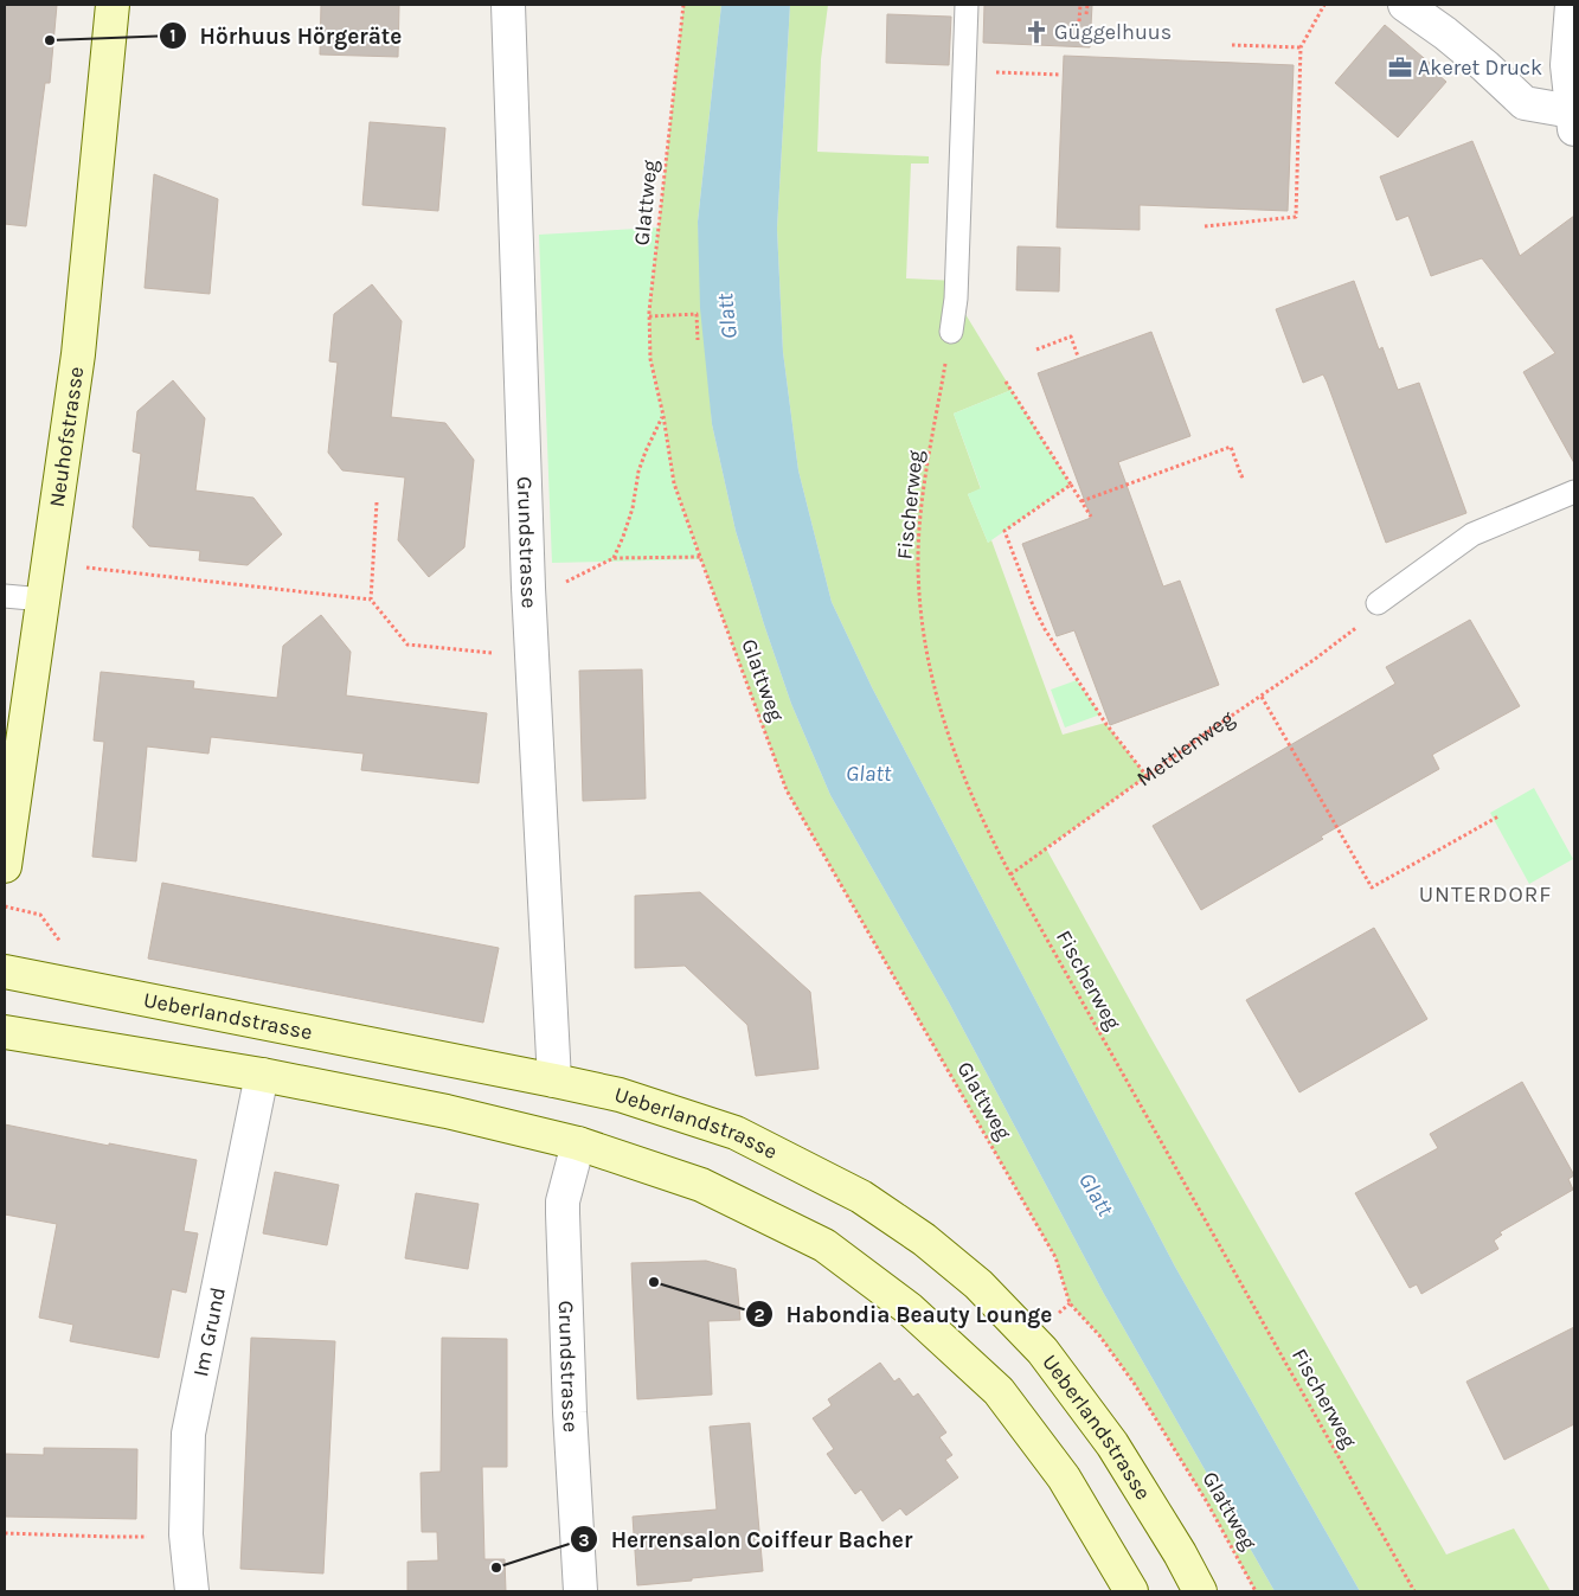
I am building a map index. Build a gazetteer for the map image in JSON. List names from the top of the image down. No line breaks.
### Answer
{"streets":{"main road":["Neuhofstrasse","Ueberlandstrasse"],"street":["Grundstrasse","Im Grund"],"path":["Glattweg","Fischerweg","Mettlenweg"]},"crossings":[["Fischerweg","Mettlenweg"],["Grundstrasse","Ueberlandstrasse"]],"districts":["UNTERDORF"],"water":["Glatt"],"places":{"church":["Güggelhuus"],"other":["Hörhuus Hörgeräte","Habondia Beauty Lounge","Herrensalon Coiffeur Bacher"],"office":["Akeret Druck"]}}
